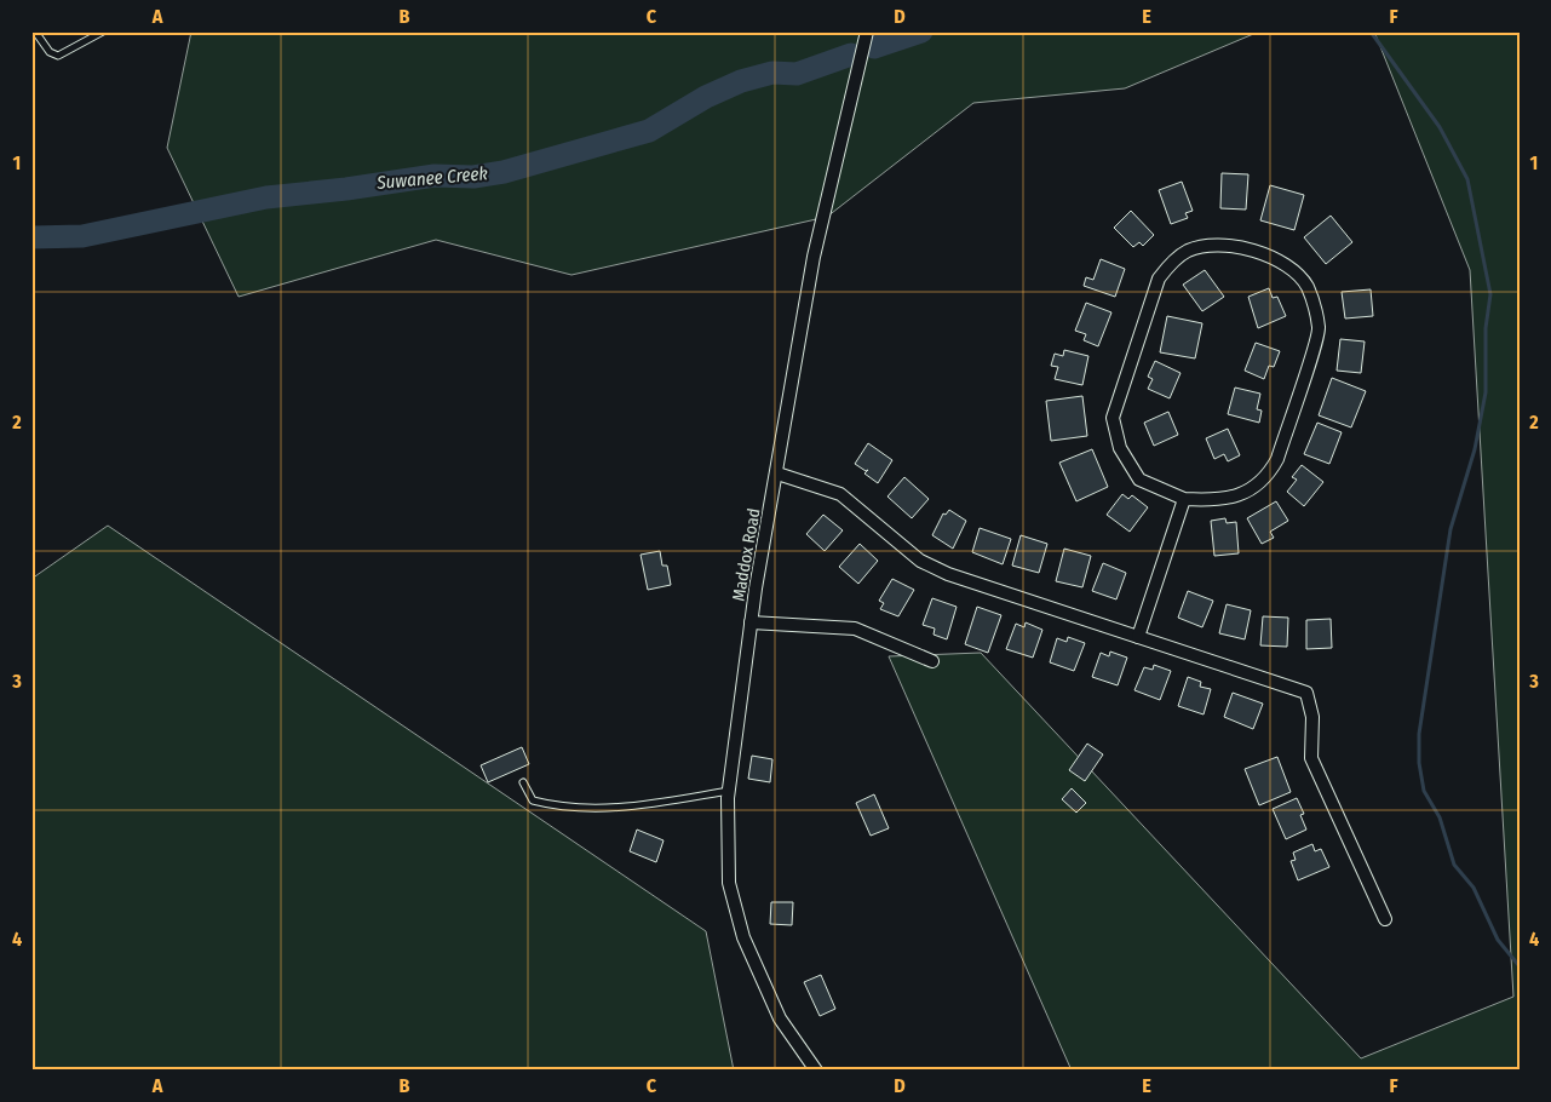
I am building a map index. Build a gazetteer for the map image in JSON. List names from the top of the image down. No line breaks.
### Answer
{"streets":{"street":["Maddox Road"]},"water":["Suwanee Creek"],"grid":{"columns":["A","B","C","D","E","F"],"rows":["1","2","3","4"]}}
